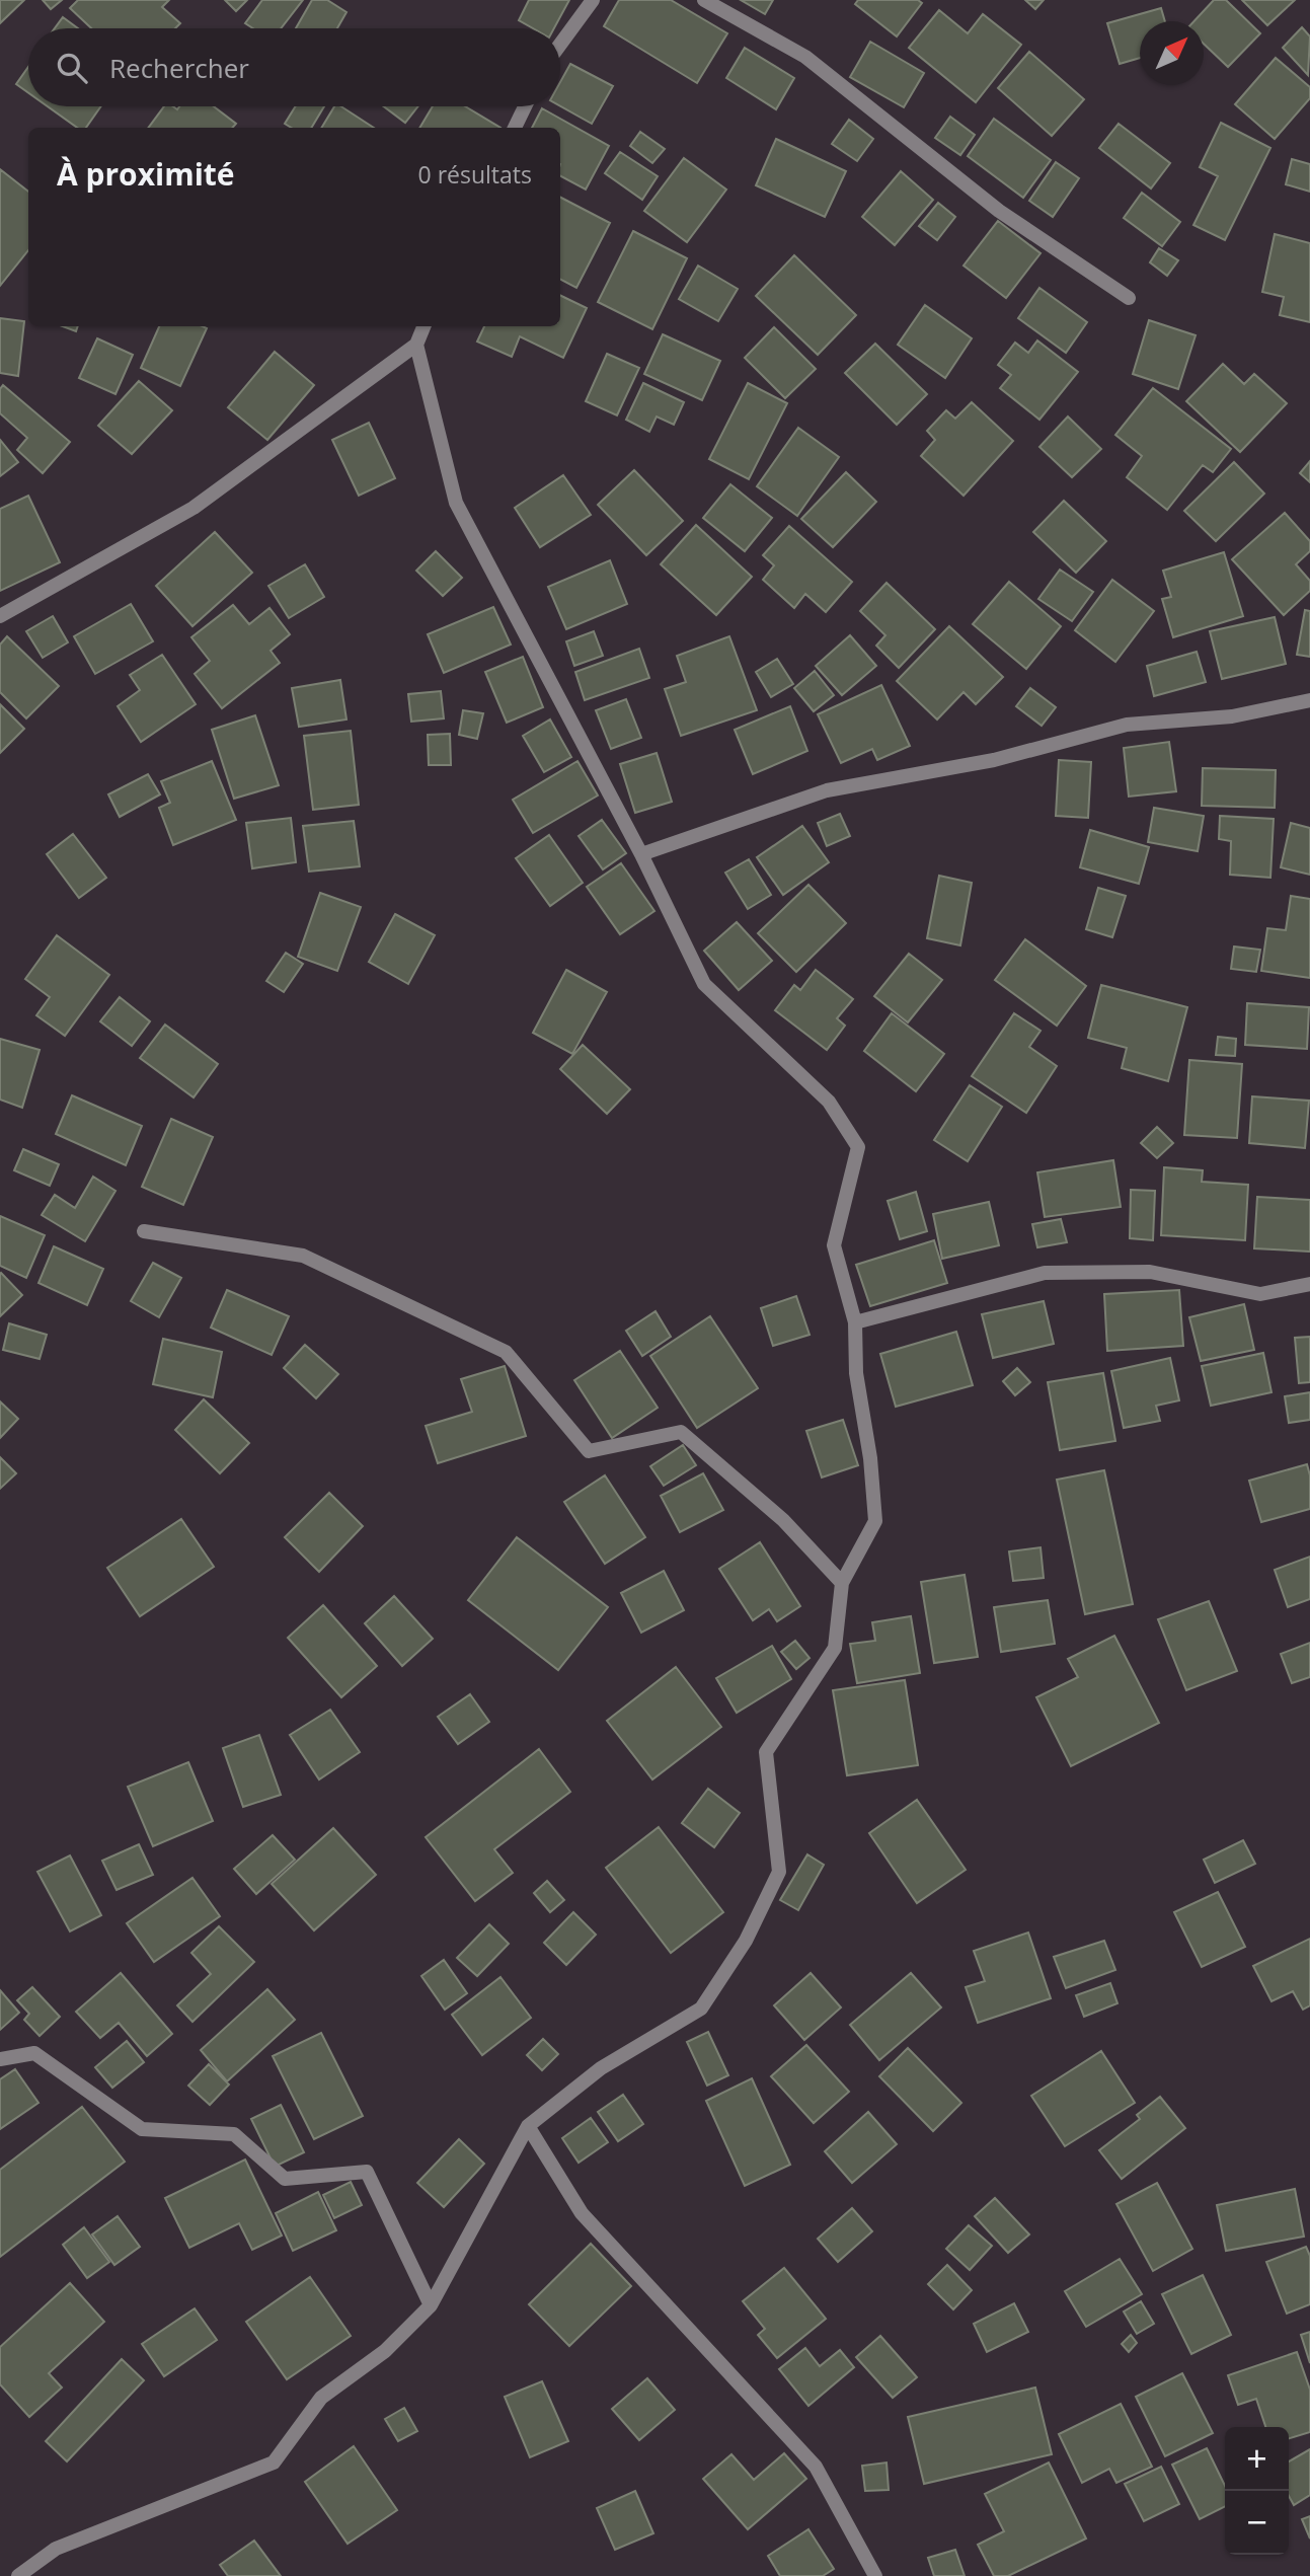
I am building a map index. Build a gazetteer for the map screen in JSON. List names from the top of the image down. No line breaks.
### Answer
{"north":"top right","page":{"search":"Rechercher","heading":["À proximité","0 résultats"],"map_buttons":["+","−"]}}
